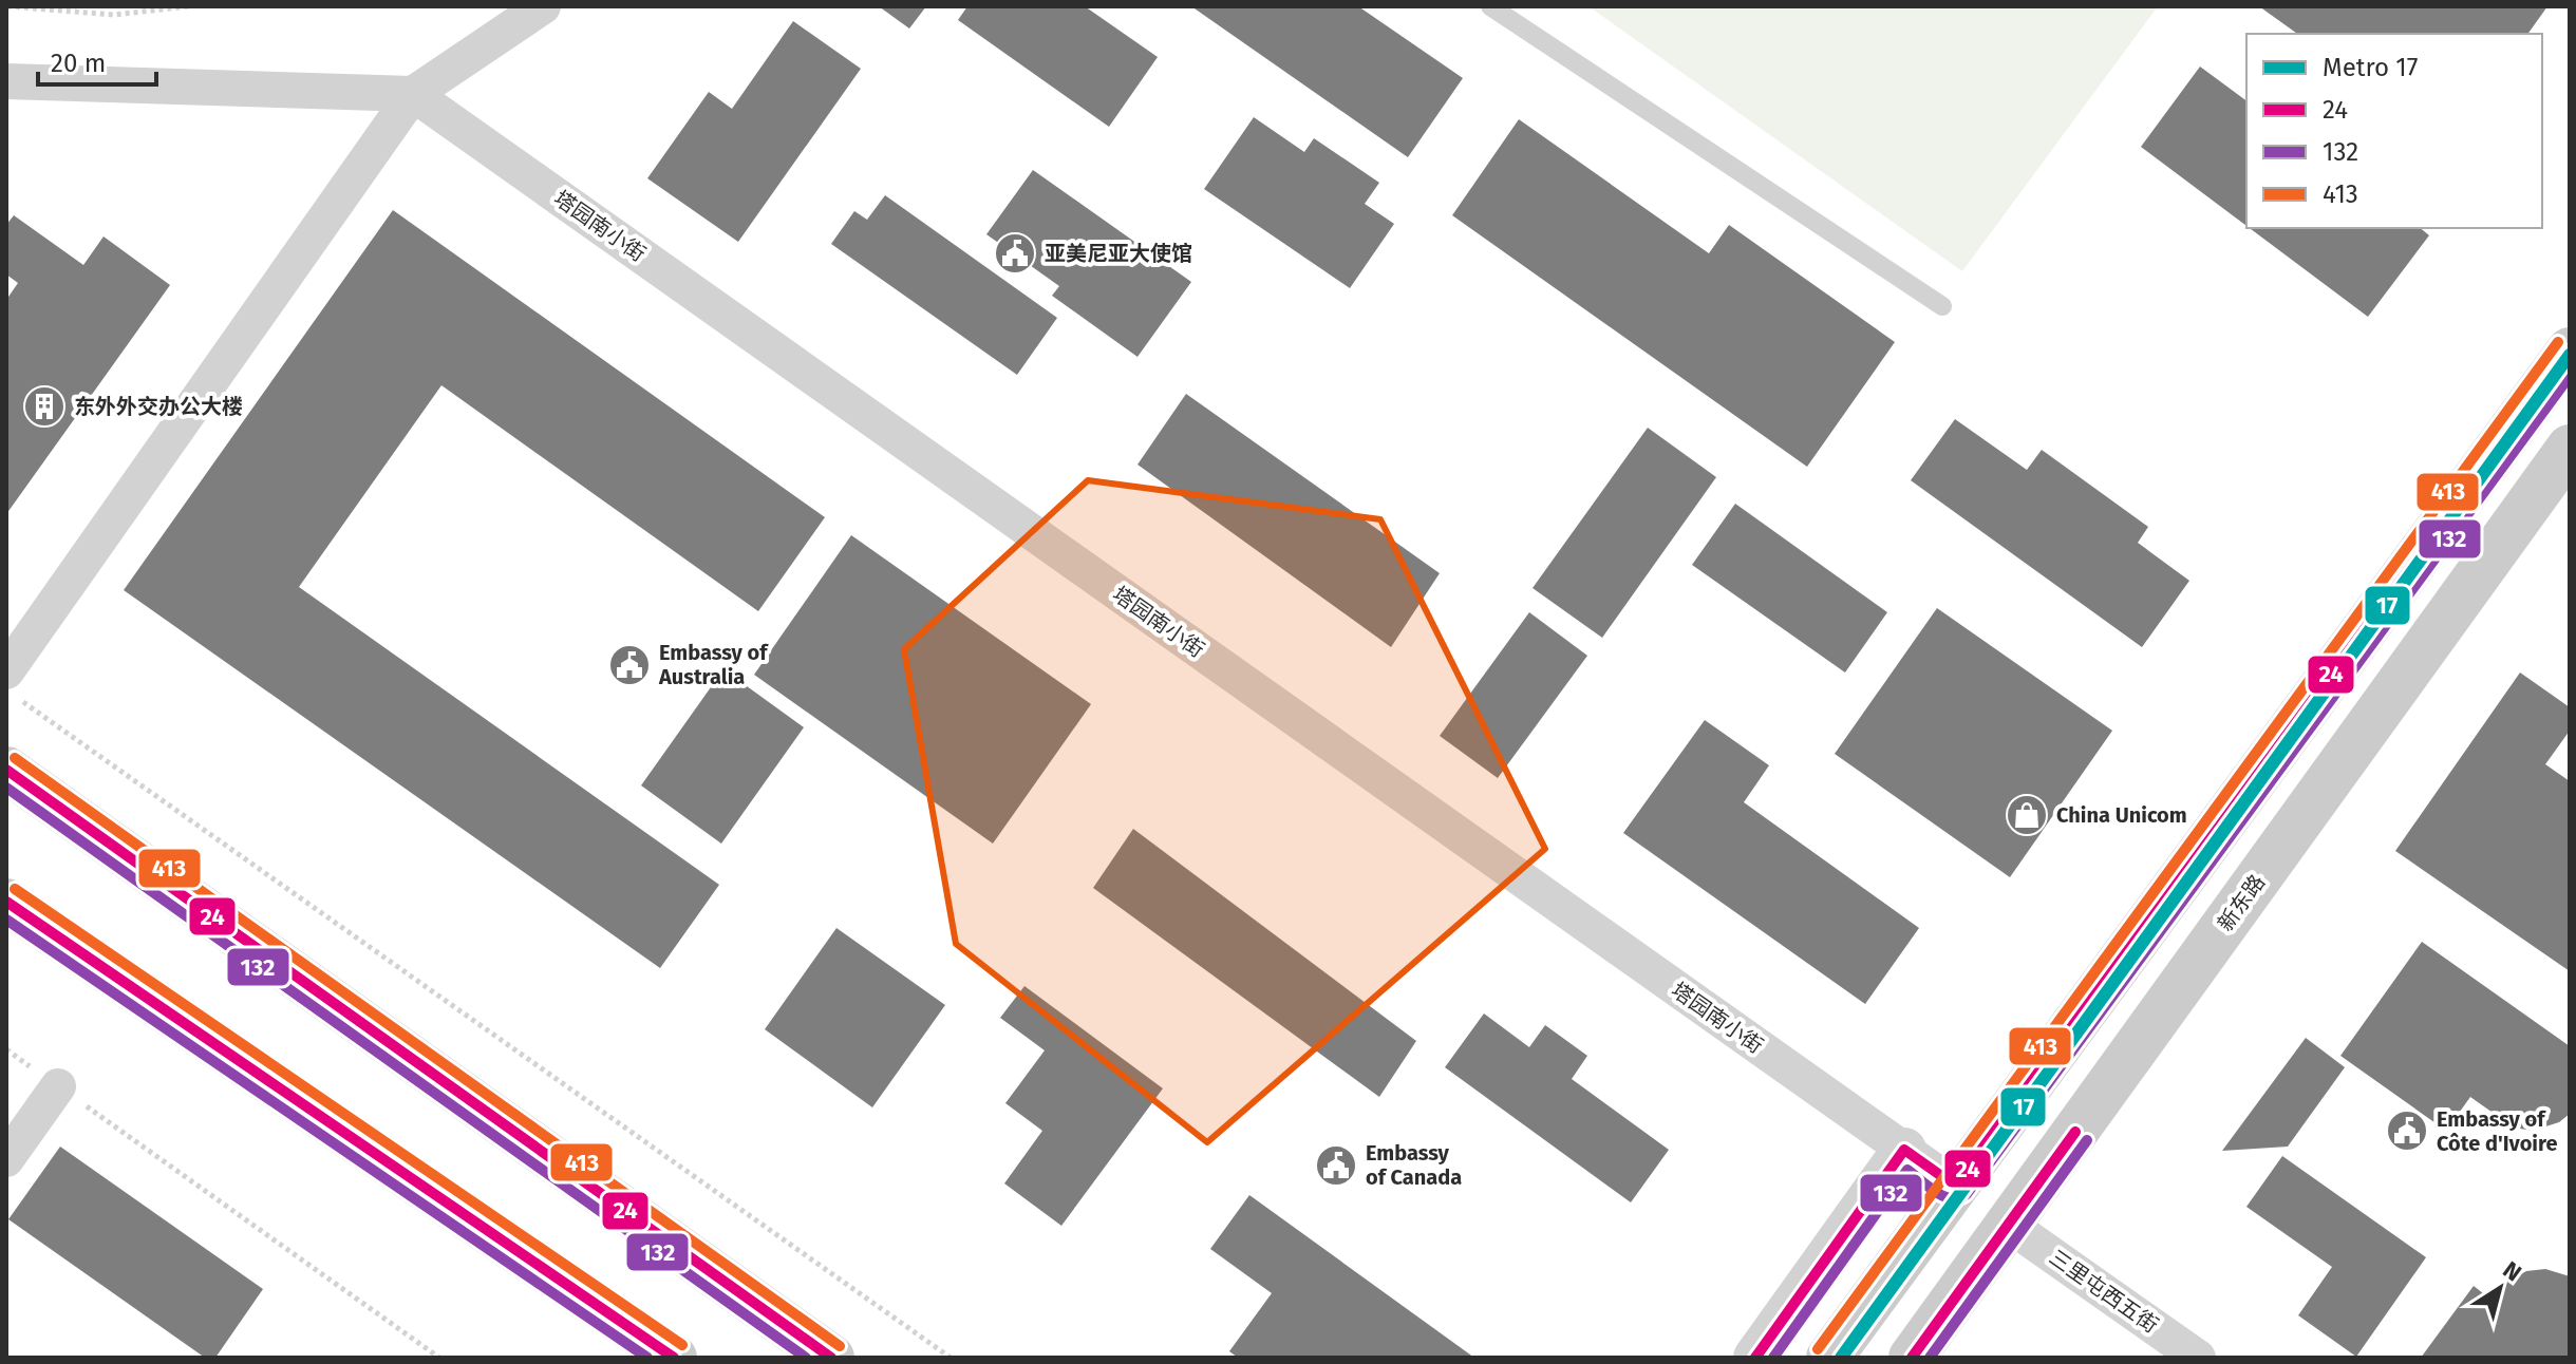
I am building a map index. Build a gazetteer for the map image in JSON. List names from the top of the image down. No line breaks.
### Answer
{"streets":{"main road":["新东路"],"street":["塔园南小街","三里屯西五街"]},"crossings":[["新东路","三里屯西五街"]],"places":{"public building":["亚美尼亚大使馆","Embassy of Australia","Embassy of Côte d'Ivoire","Embassy of Canada"],"building":["东外外交办公大楼"],"shop":["China Unicom"]},"lines":["transit line 413","transit line 24","metro line 17","transit line 132"],"legend":["Metro 17","24","132","413"],"scale_bar":"20 m","north":"top right"}
